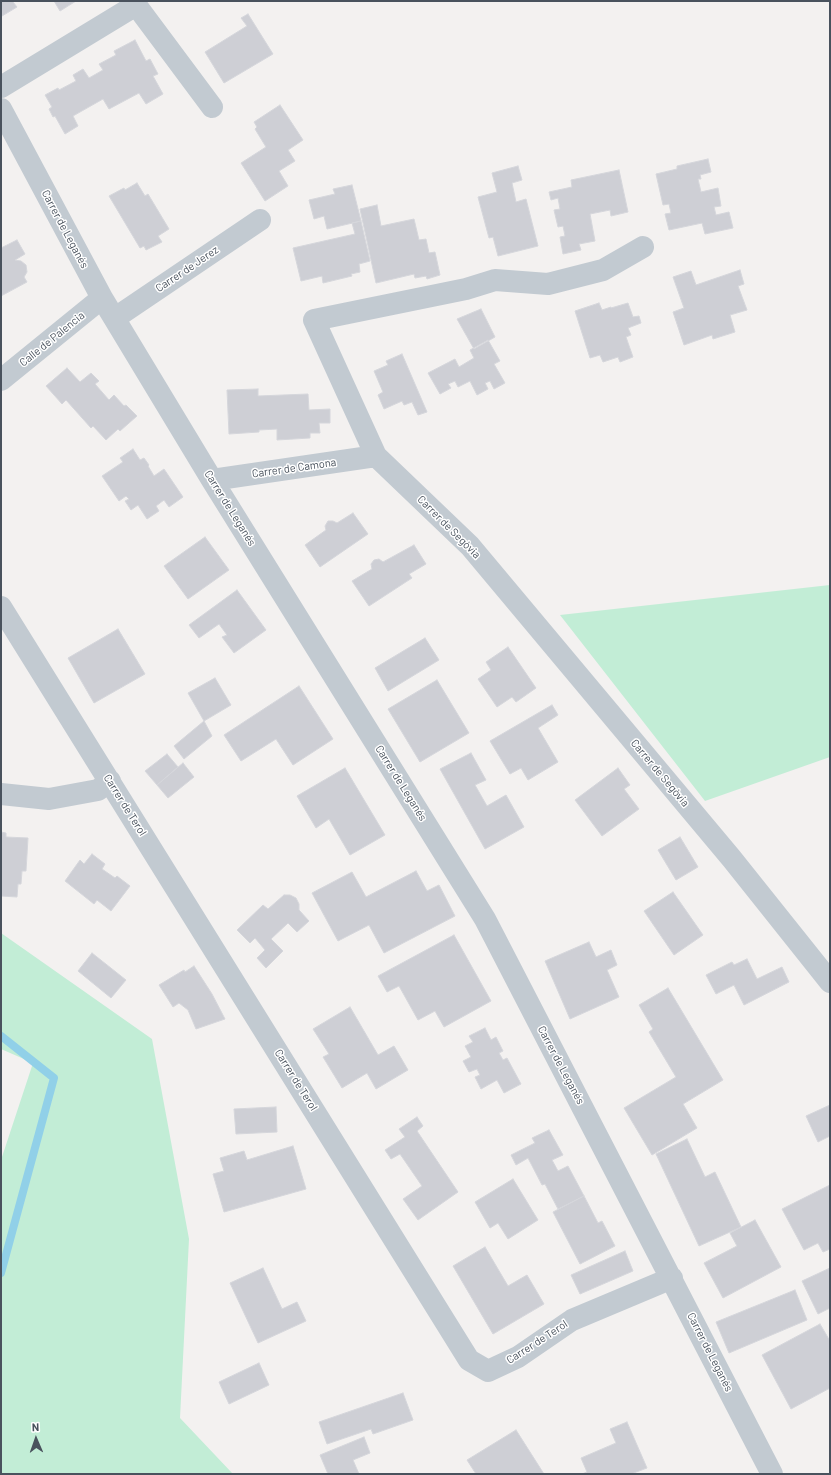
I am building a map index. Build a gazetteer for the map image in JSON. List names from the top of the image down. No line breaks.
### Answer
{"streets":{"street":["Carrer de Leganés","Carrer de Jerez","Calle de Palencia","Carrer de Camona","Carrer de Segòvia","Carrer de Terol"]},"crossings":[["Carrer de Leganés","Carrer de Jerez"],["Carrer de Leganés","Calle de Palencia"],["Carrer de Leganés","Carrer de Camona"],["Carrer de Leganés","Carrer de Terol"],["Carrer de Camona","Carrer de Segòvia"]],"north":"top"}
